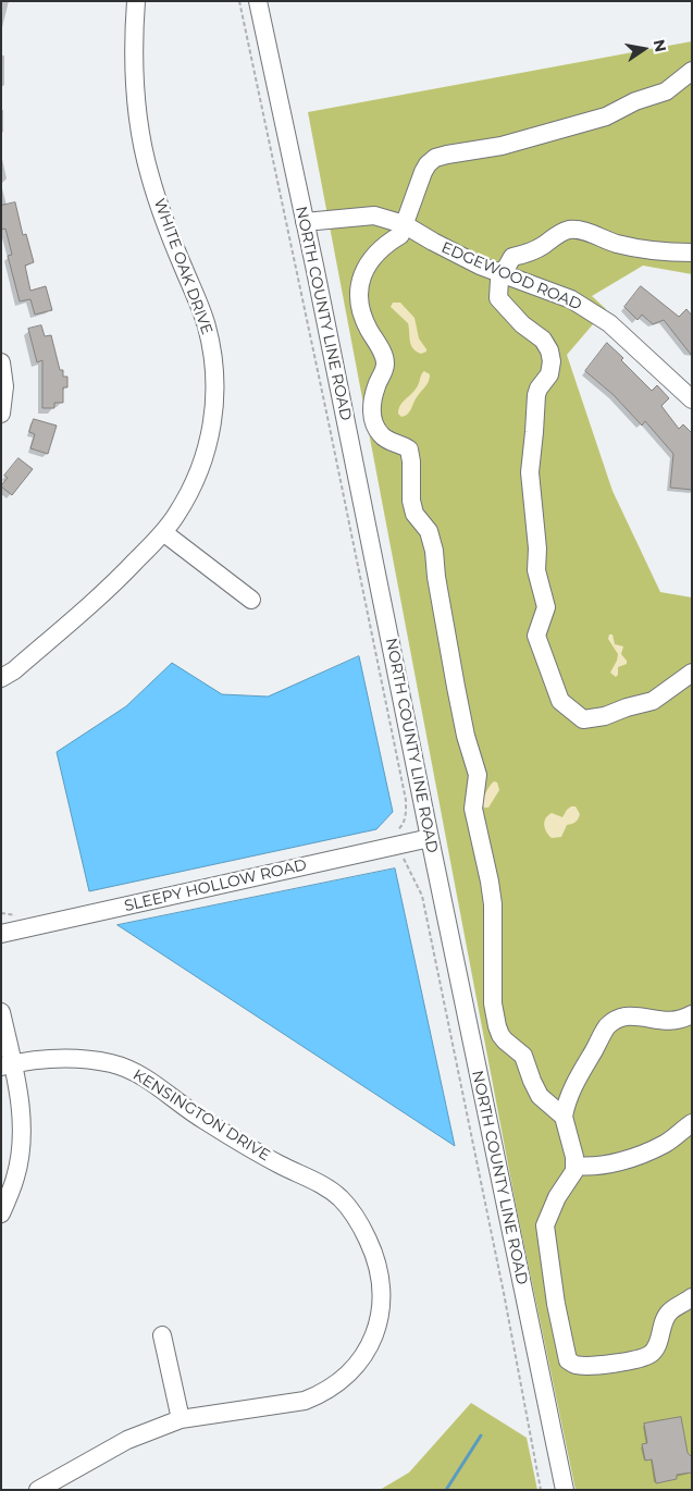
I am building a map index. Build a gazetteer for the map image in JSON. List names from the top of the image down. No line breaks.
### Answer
{"streets":{"street":["WHITE OAK DRIVE","EDGEWOOD ROAD","NORTH COUNTY LINE ROAD","SLEEPY HOLLOW ROAD","KENSINGTON DRIVE"]},"crossings":[["EDGEWOOD ROAD","NORTH COUNTY LINE ROAD"],["NORTH COUNTY LINE ROAD","SLEEPY HOLLOW ROAD"]],"north":"right"}
